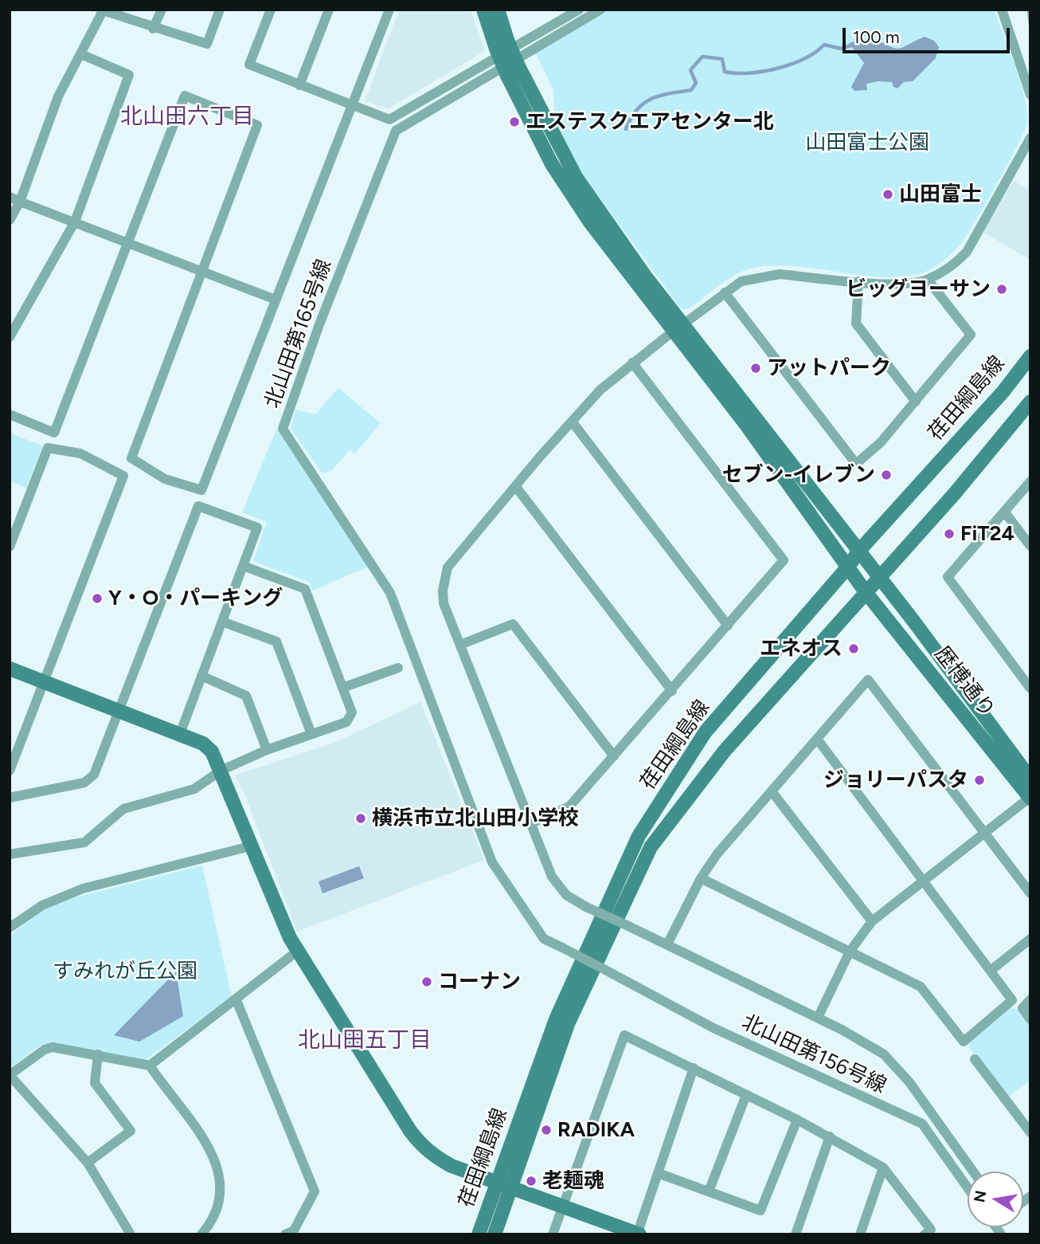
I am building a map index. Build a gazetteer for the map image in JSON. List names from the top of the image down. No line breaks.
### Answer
{"streets":{"street":["北山田第165号線","荏田綱島線","歴博通り","北山田第156号線"]},"crossings":[["北山田第165号線","北山田第156号線"],["荏田綱島線","歴博通り"]],"districts":["北山田六丁目","北山田五丁目"],"parks":["山田富士公園","すみれが丘公園"],"places":["エステスクエアセンター北","山田富士","ビッグヨーサン","アットパーク","セブン-イレブン","FiT24","Y・O・パーキング","エネオス","ジョリーパスタ","横浜市立北山田小学校","コーナン","RADIKA","老麺魂"],"scale_bar":"100 m","north":"left"}
